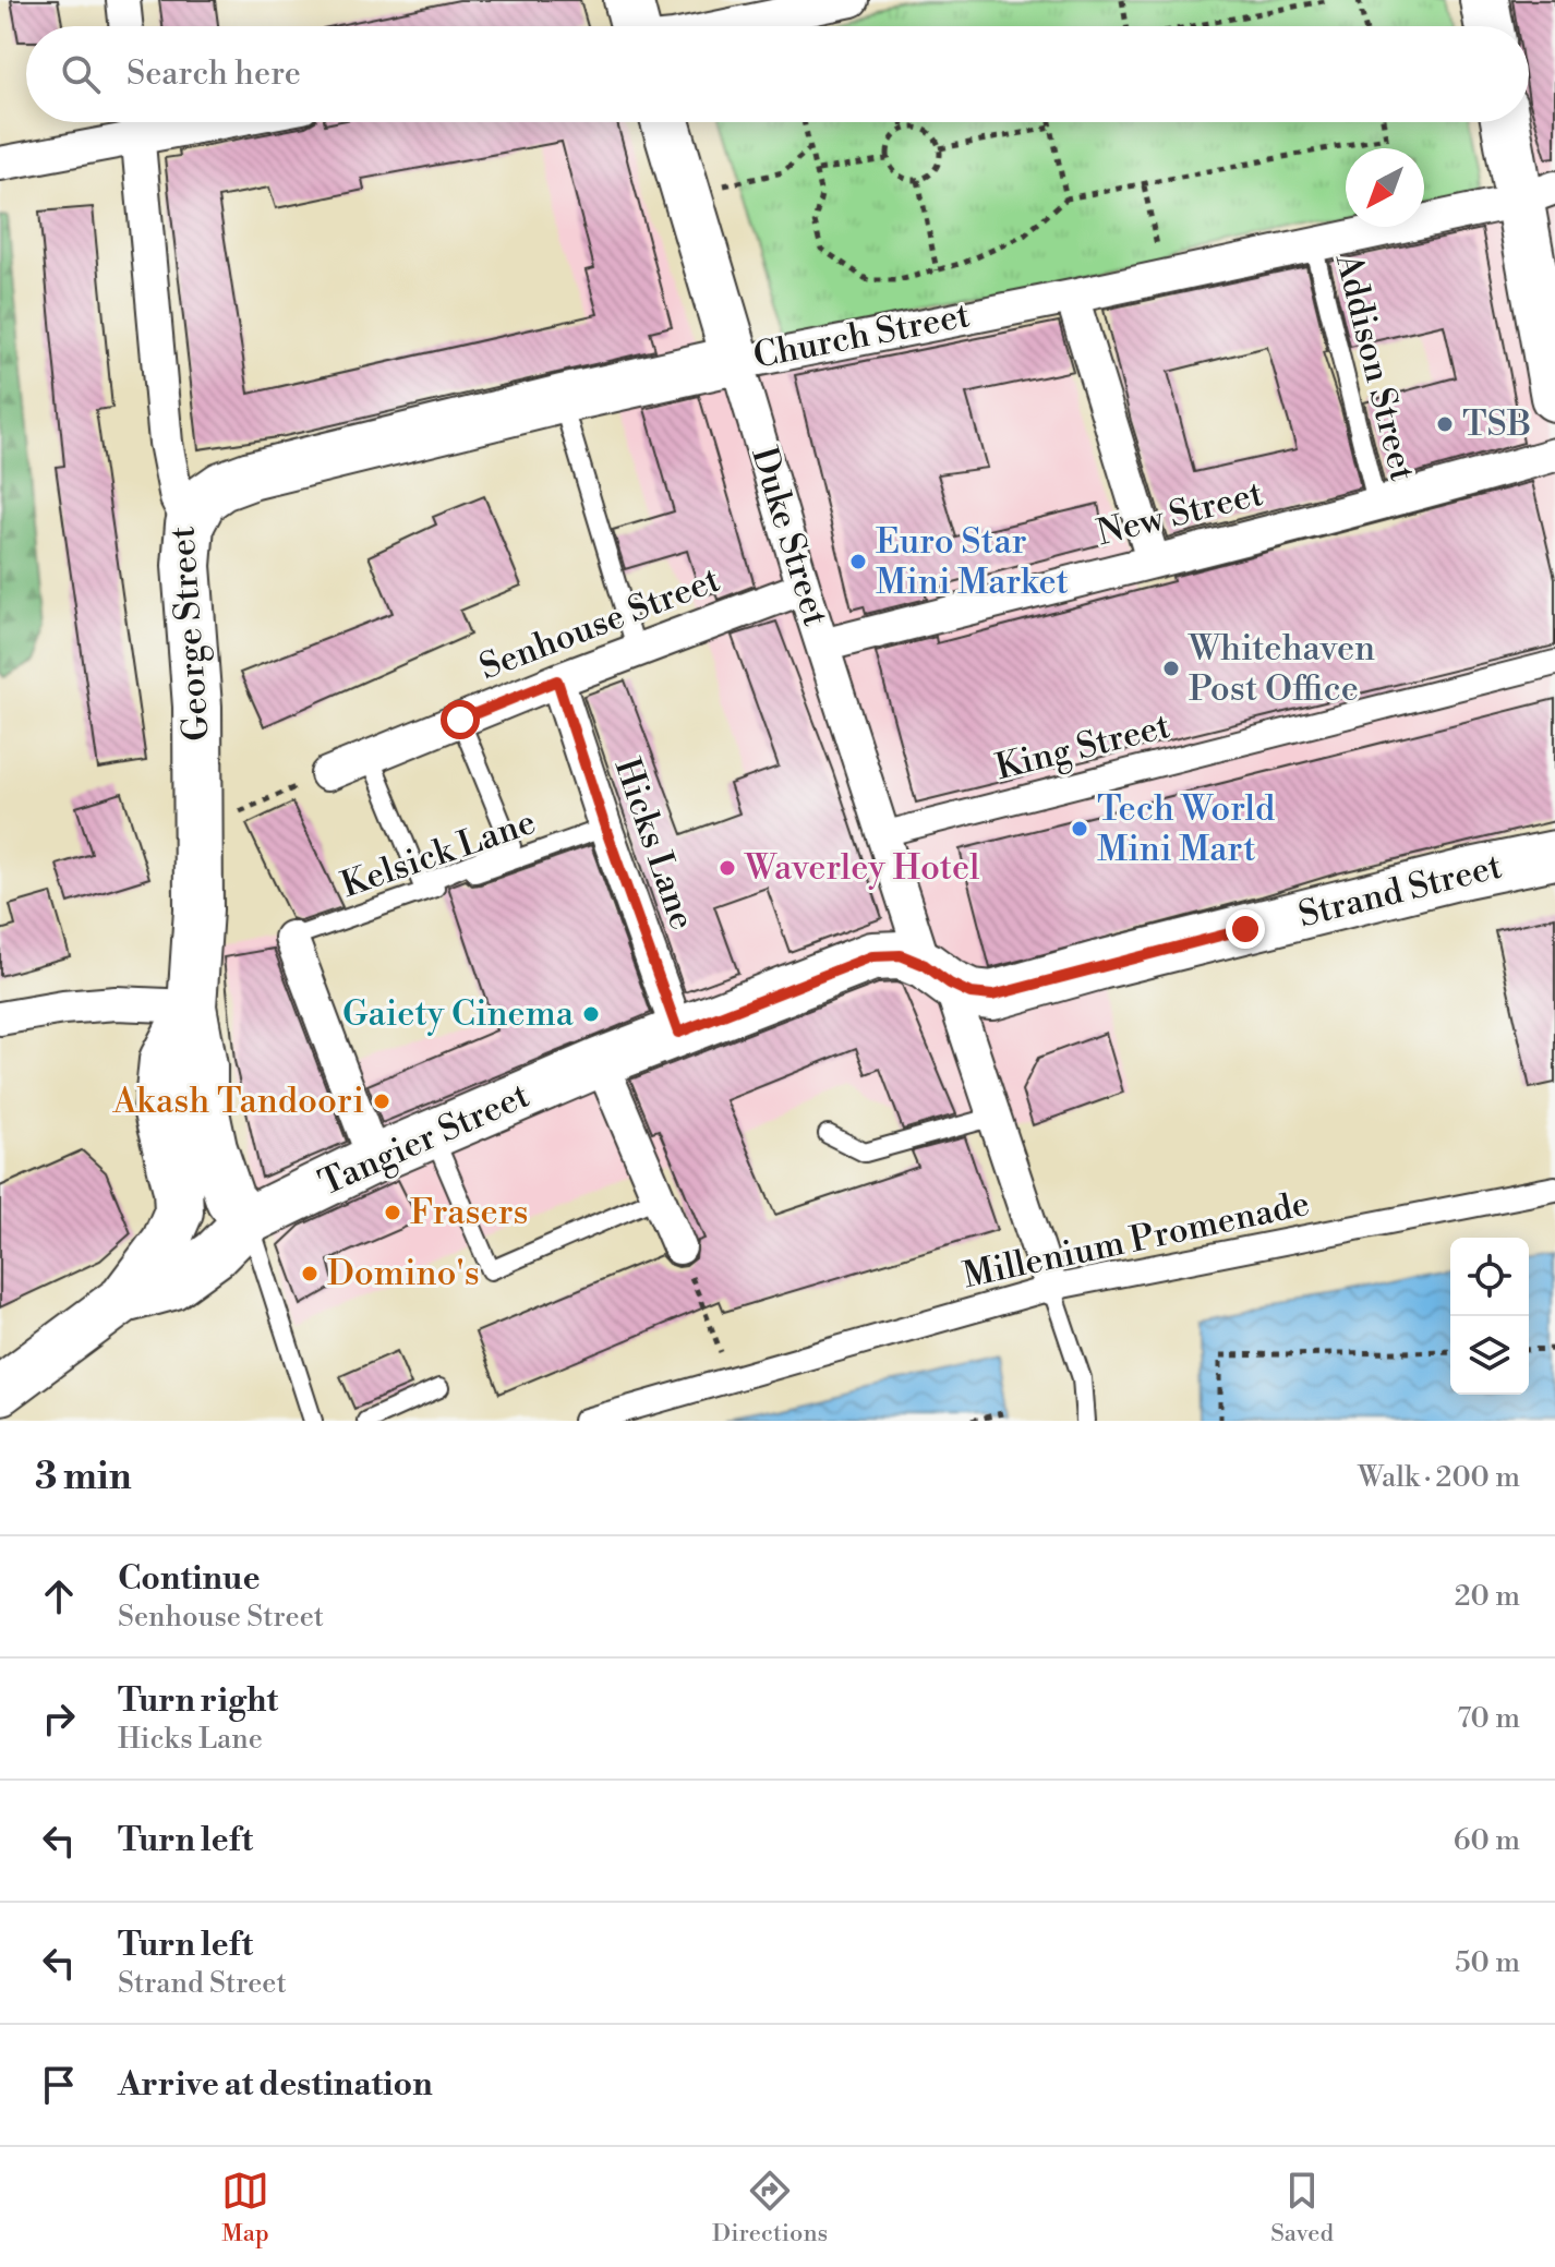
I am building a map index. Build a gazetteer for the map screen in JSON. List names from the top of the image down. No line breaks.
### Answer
{"streets":{"main road":["Church Street","Duke Street","George Street","Strand Street","Tangier Street"],"street":["New Street","Senhouse Street","King Street","Hicks Lane","Millenium Promenade"],"lane":["Addison Street","Kelsick Lane"]},"crossings":[["Church Street","Addison Street"],["Church Street","Duke Street"],["Church Street","George Street"],["Addison Street","New Street"],["New Street","Duke Street"],["Duke Street","Senhouse Street"],["Duke Street","King Street"],["Duke Street","Strand Street"],["Duke Street","Tangier Street"],["Duke Street","Millenium Promenade"],["Senhouse Street","Hicks Lane"],["George Street","Tangier Street"],["Hicks Lane","Kelsick Lane"],["Hicks Lane","Tangier Street"],["Strand Street","Tangier Street"]],"places":["TSB","Euro Star Mini Market","Whitehaven Post Office","Tech World Mini Mart","Waverley Hotel","Gaiety Cinema","Akash Tandoori","Frasers","Domino's"],"north":"bottom left","page":{"search":"Search here","heading":["3 min","Walk · 200 m"],"list":[["Continue","Senhouse Street","20 m"],["Turn right","Hicks Lane","70 m"],["Turn left","60 m"],["Turn left","Strand Street","50 m"],"Arrive at destination"],"nav":["Map","Directions","Saved"]}}
